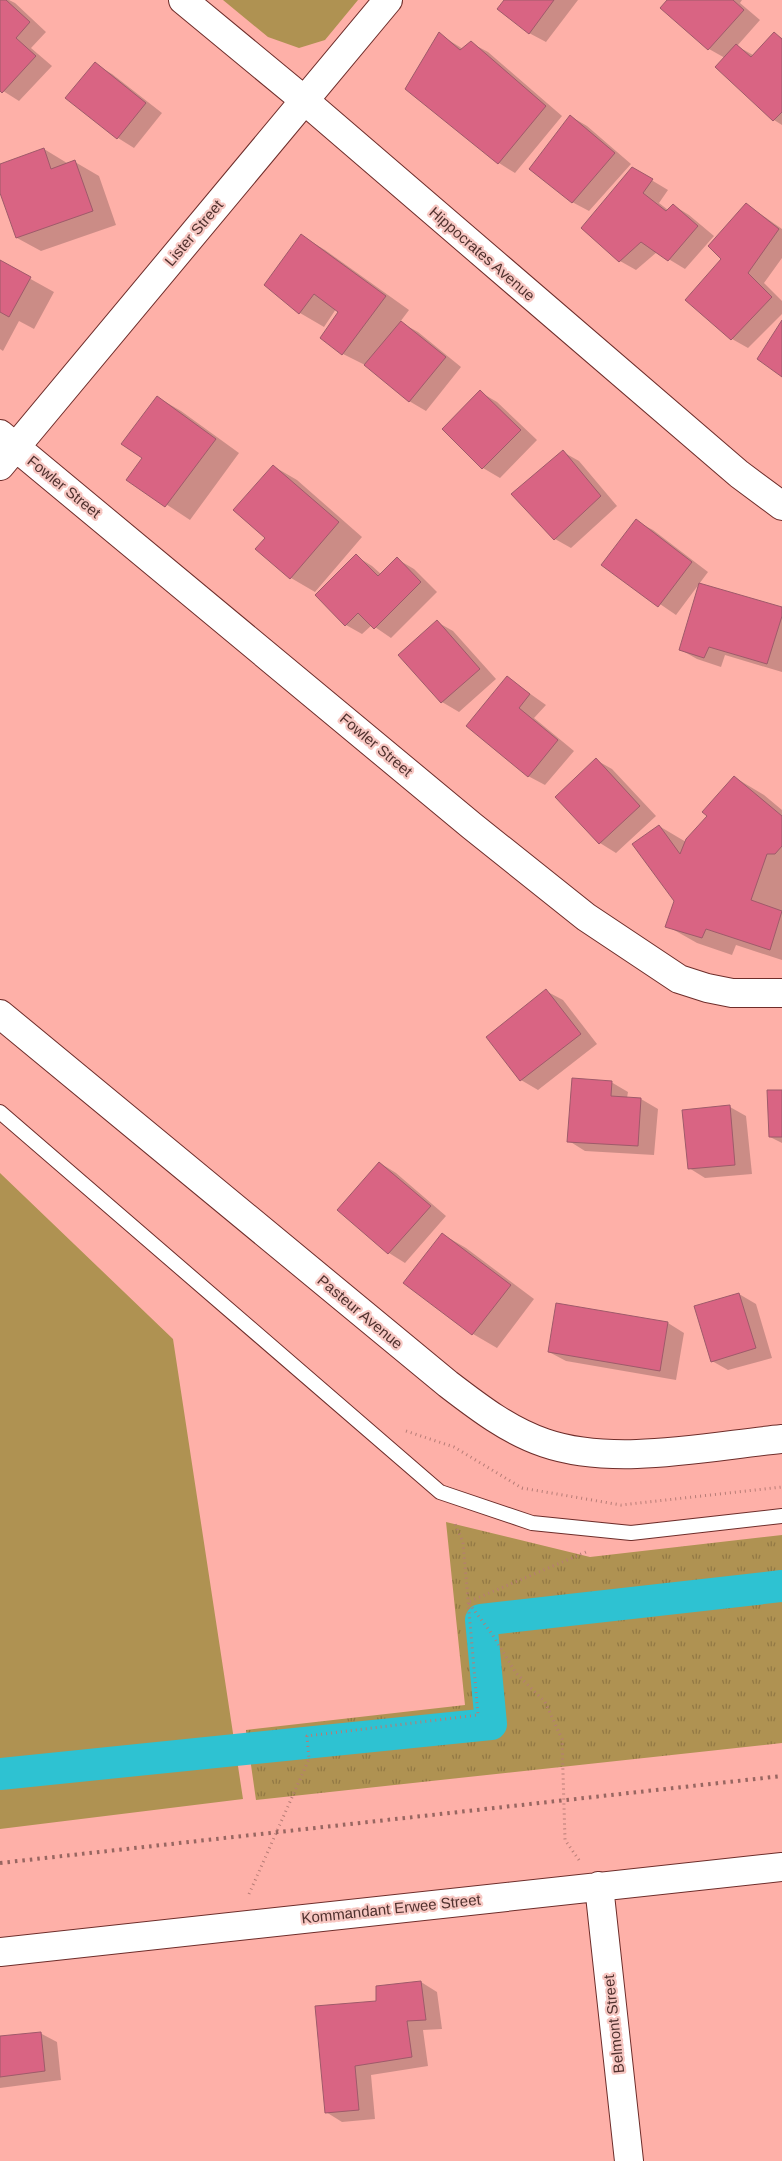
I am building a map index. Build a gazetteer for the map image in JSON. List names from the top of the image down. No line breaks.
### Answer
{"streets":{"street":["Lister Street","Hippocrates Avenue","Fowler Street","Pasteur Avenue","Kommandant Erwee Street","Belmont Street"]},"crossings":[["Lister Street","Hippocrates Avenue"],["Lister Street","Fowler Street"],["Kommandant Erwee Street","Belmont Street"]]}
